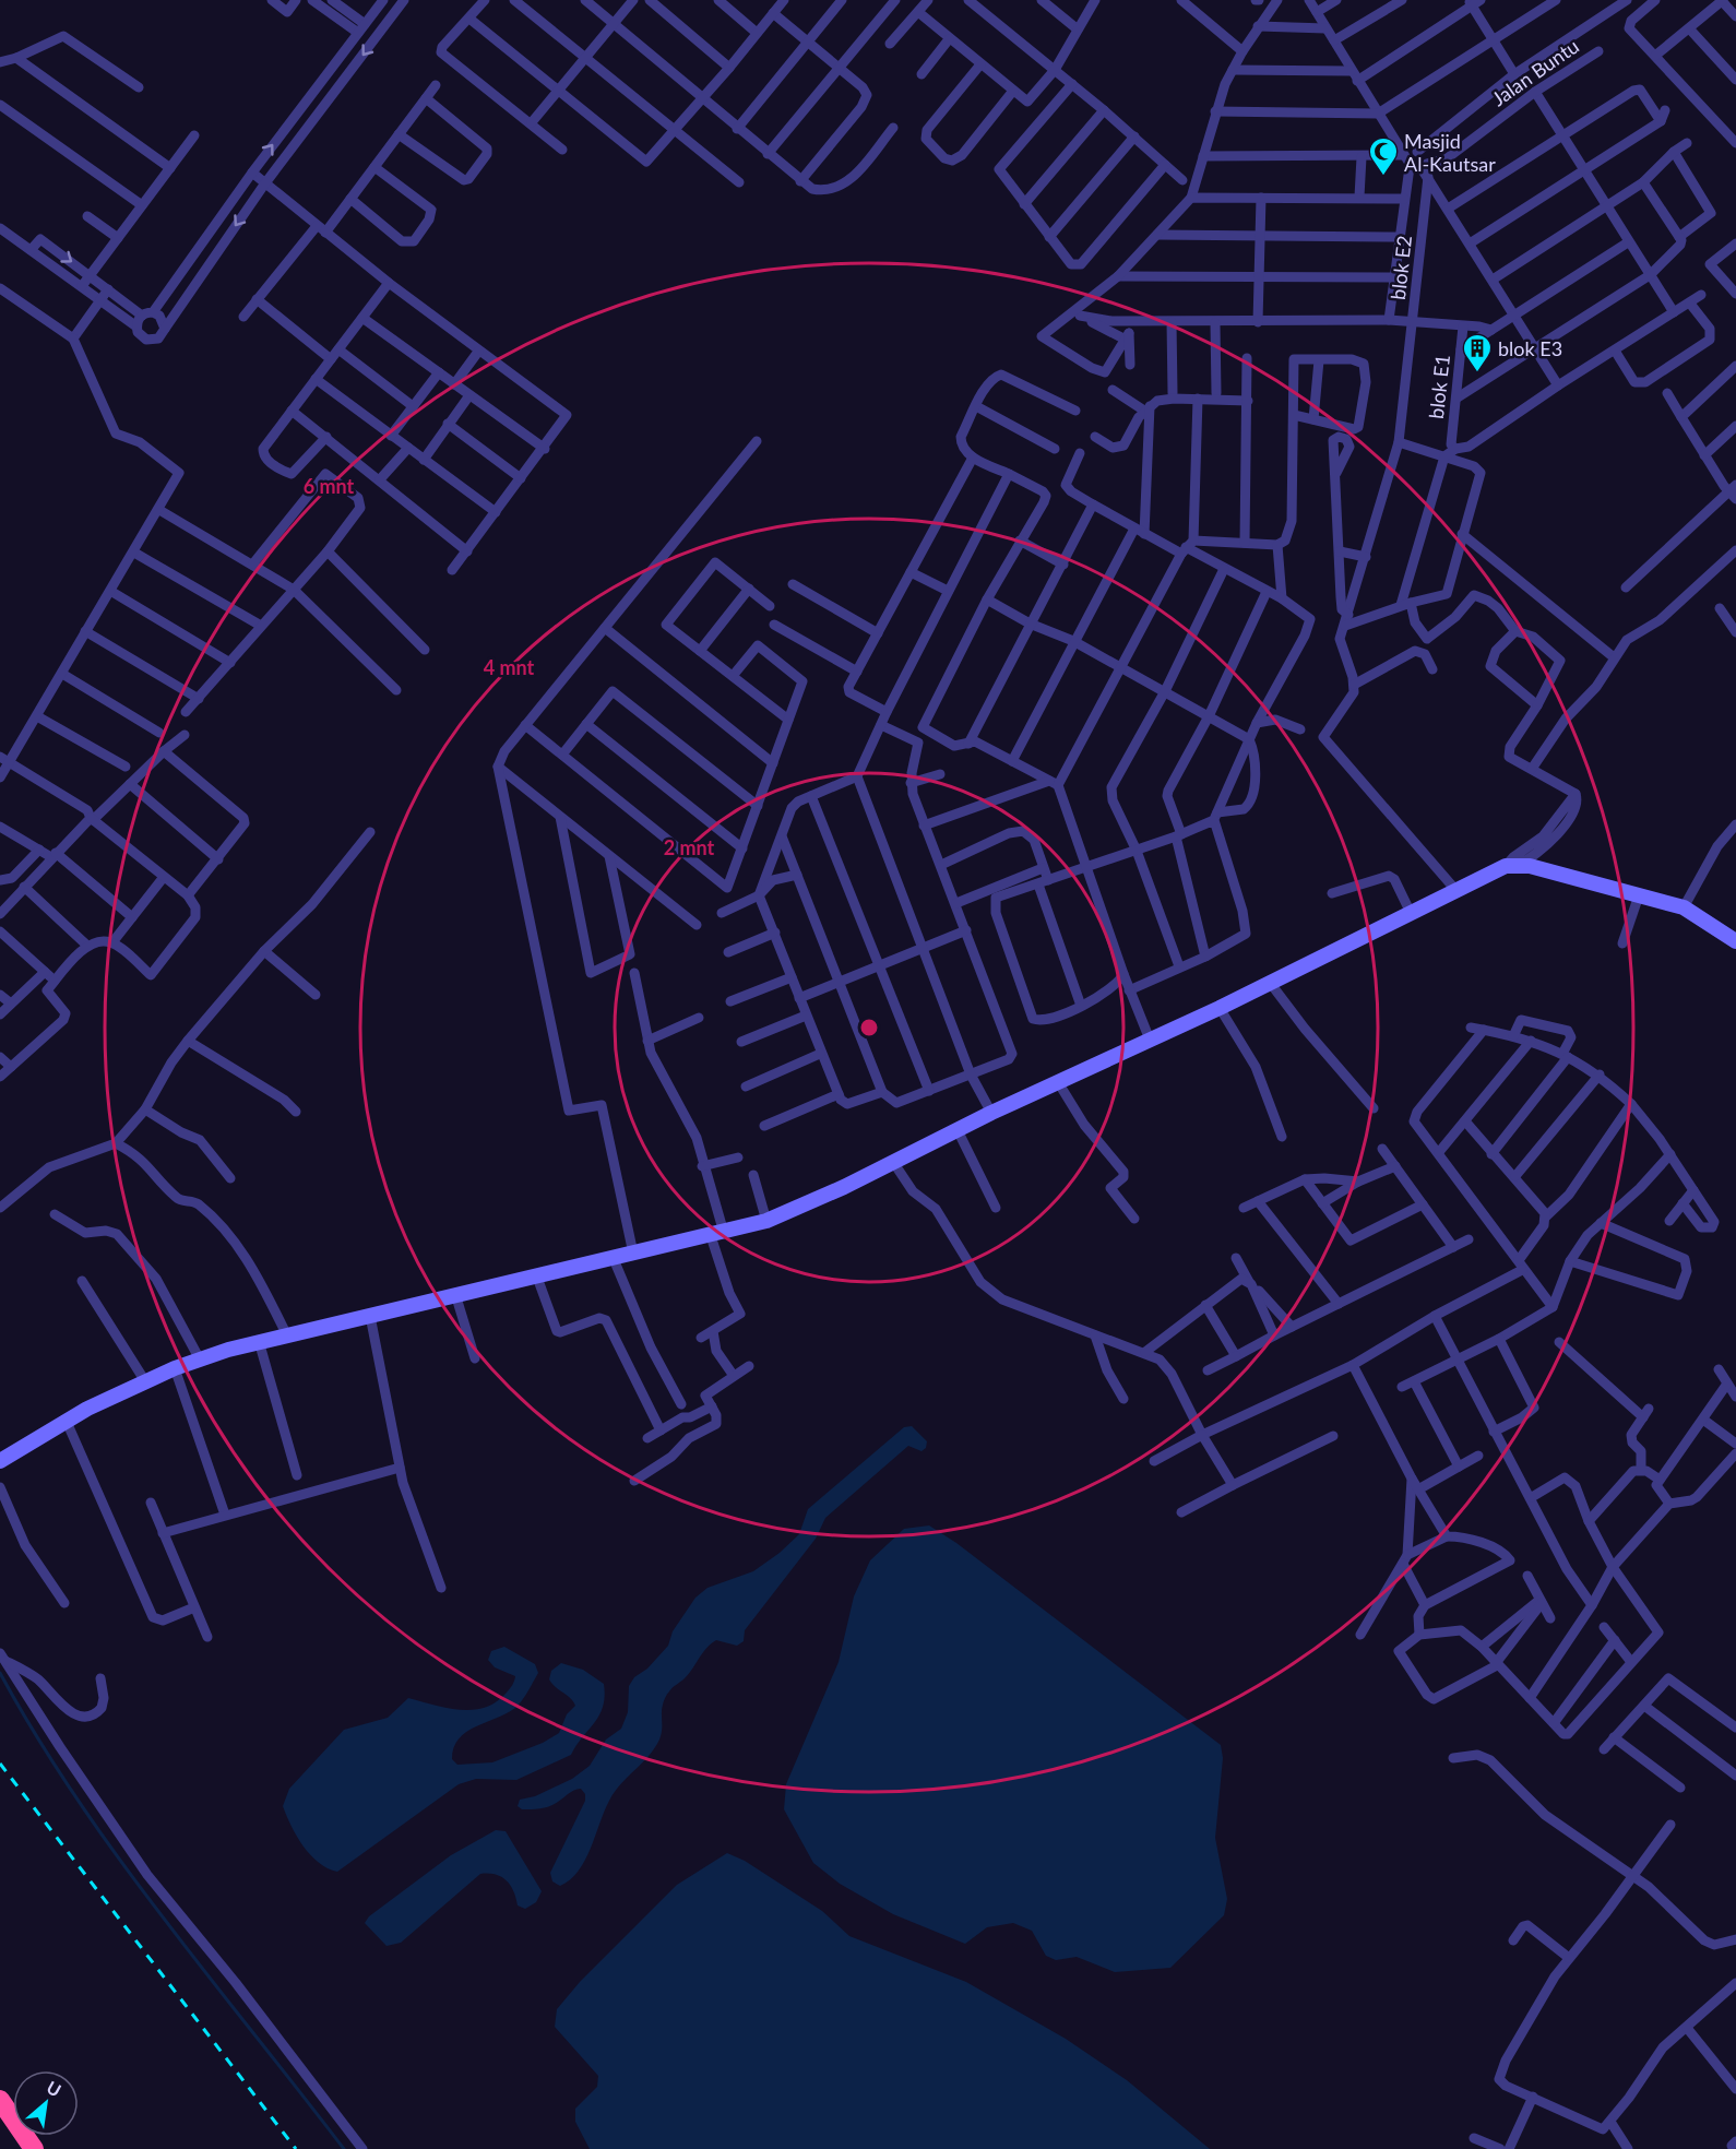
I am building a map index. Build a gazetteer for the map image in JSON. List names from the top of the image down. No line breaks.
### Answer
{"streets":{"street":["Jalan Buntu","blok E2","blok E1"]},"crossings":[["Jalan Buntu","blok E2"],["blok E2","blok E1"]],"places":{"mosque":["Masjid Al-Kautsar"],"building":["blok E3"]},"north":"top right","rings":["6 mnt","4 mnt","2 mnt"]}
